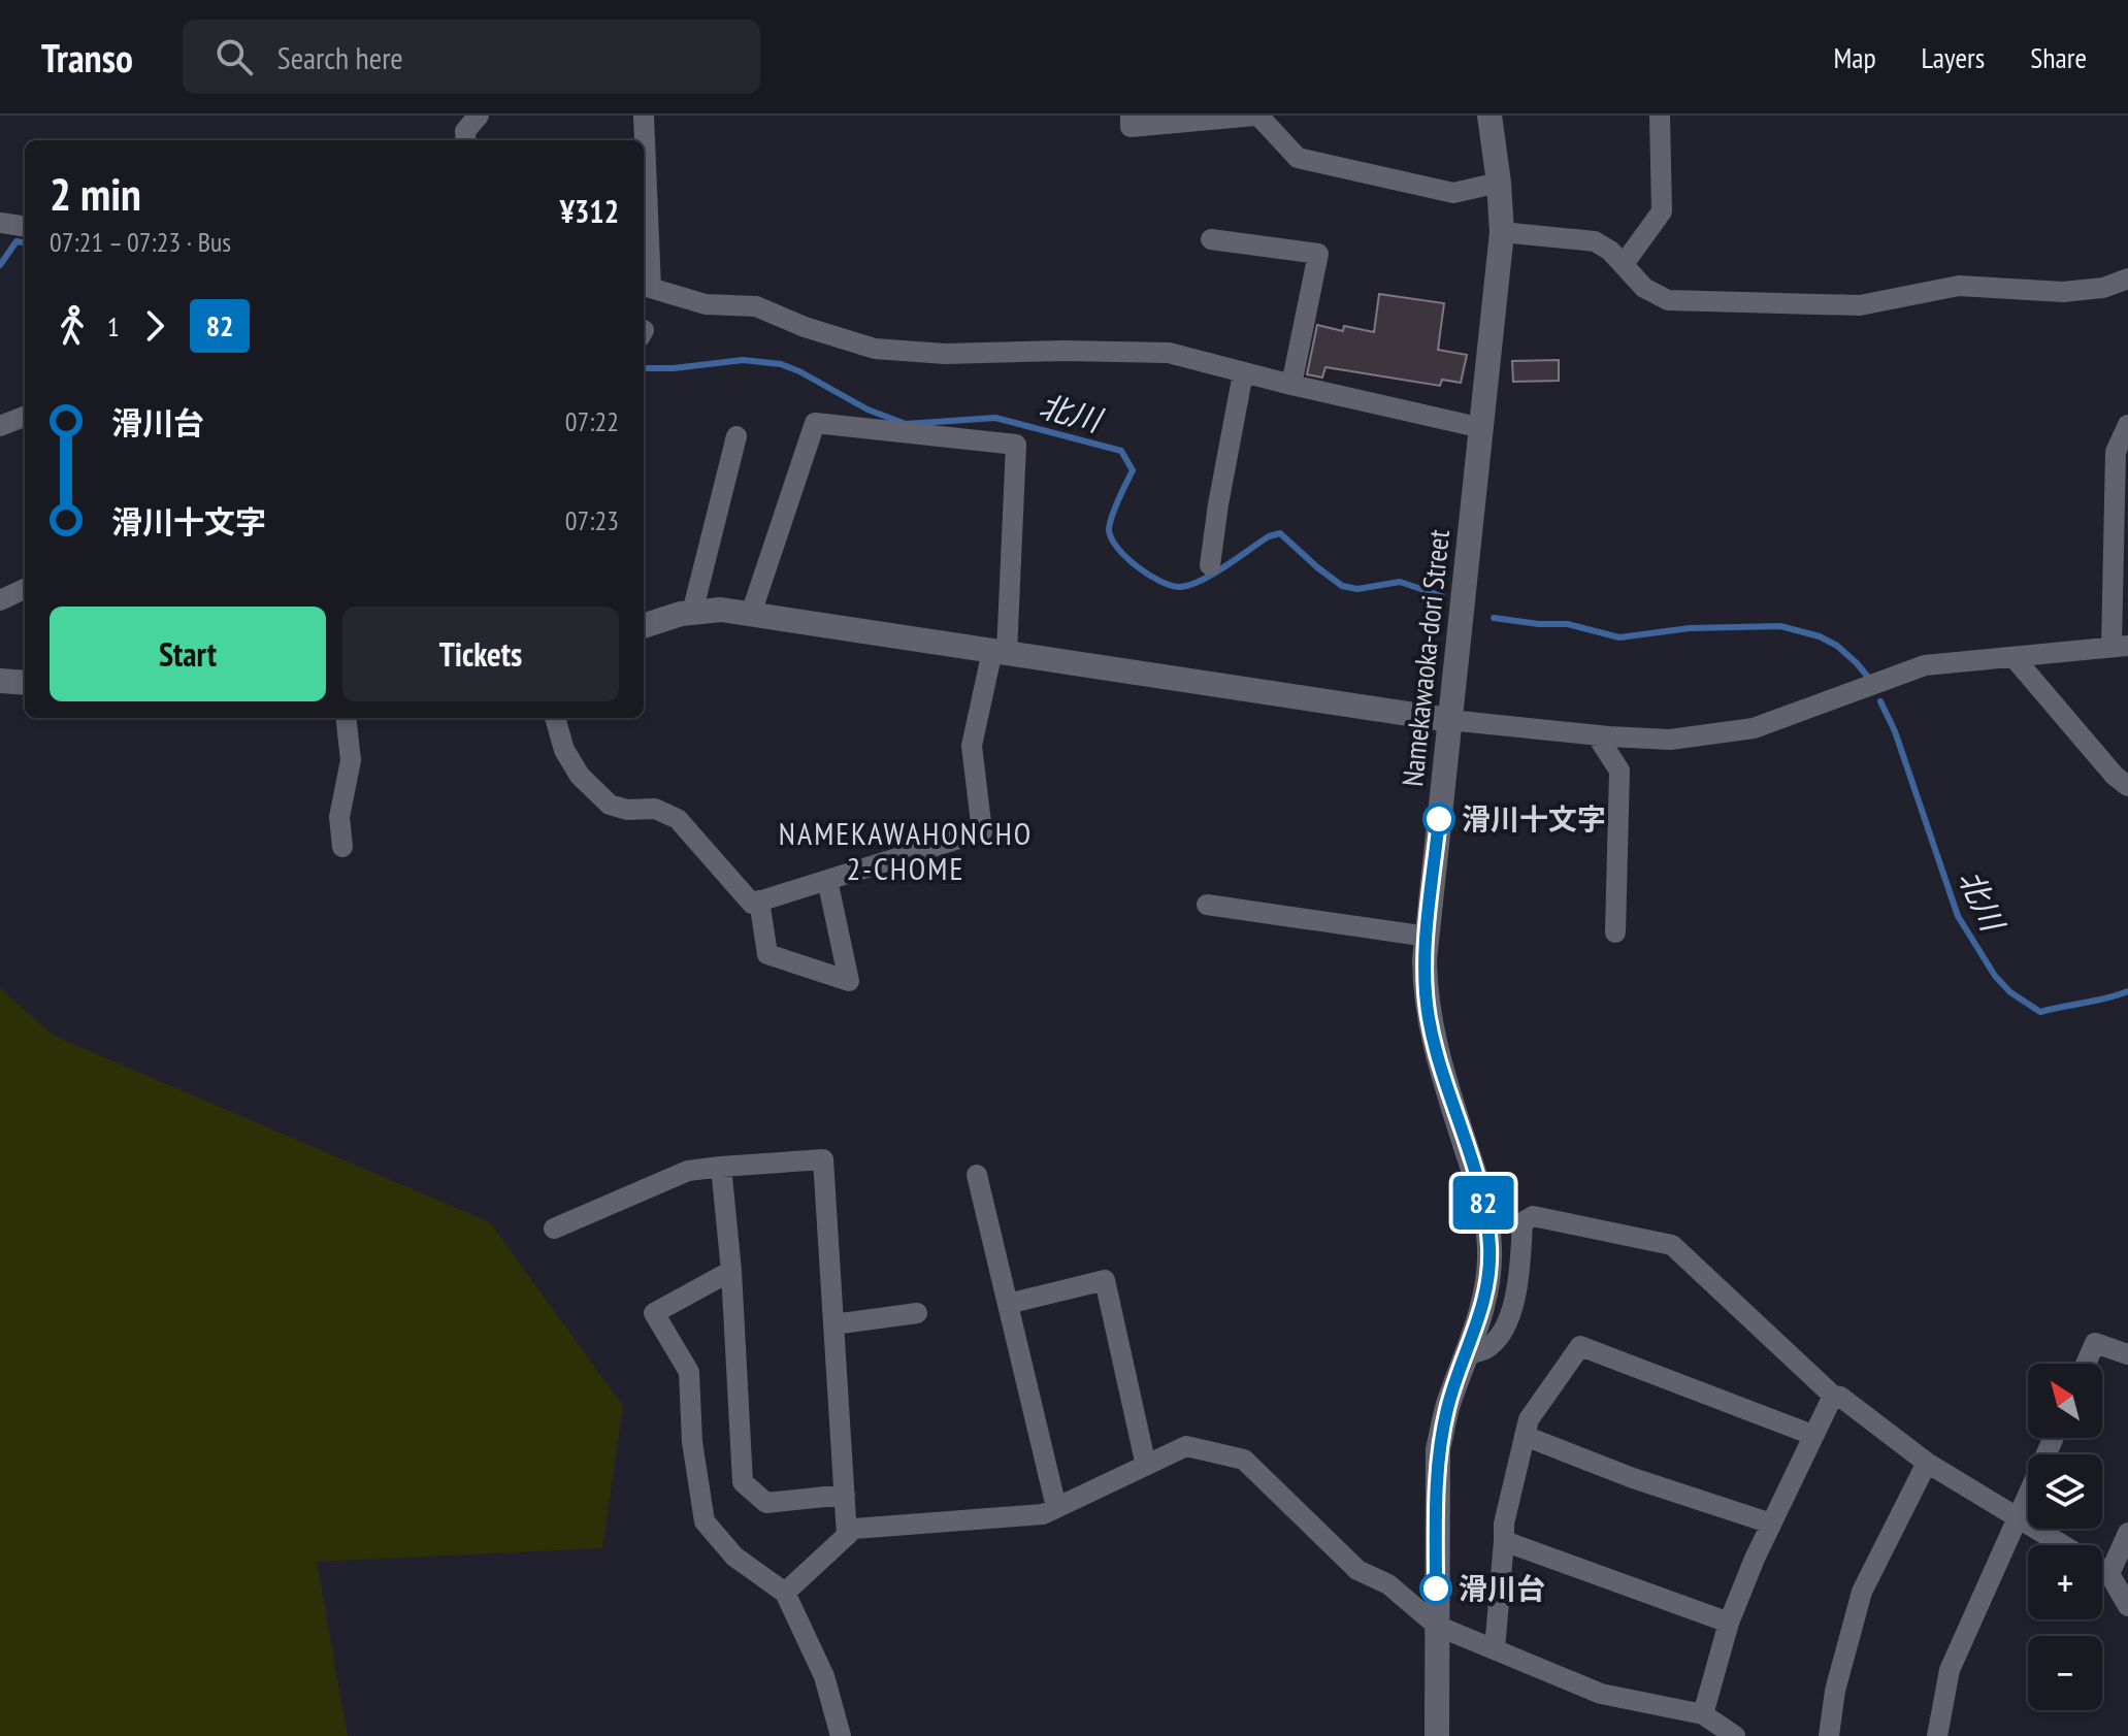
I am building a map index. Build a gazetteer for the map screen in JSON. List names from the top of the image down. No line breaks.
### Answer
{"streets":{"street":["Namekawaoka-dori Street"]},"districts":["NAMEKAWAHONCHO 2-CHOME"],"water":["北川"],"places":["滑川十文字","滑川台"],"lines":["bus line 82"],"north":"top left","page":{"header":"Transo","search":"Search here","nav":["Map","Layers","Share"],"on_map":"82","heading":["2 min","07:21 – 07:23 · Bus","¥312"],"legs":["1","82"],"list":[{"name":"滑川台","value":"07:22"},{"name":"滑川十文字","value":"07:23"}],"buttons":["Start","Tickets"],"map_buttons":["+","−"]}}
